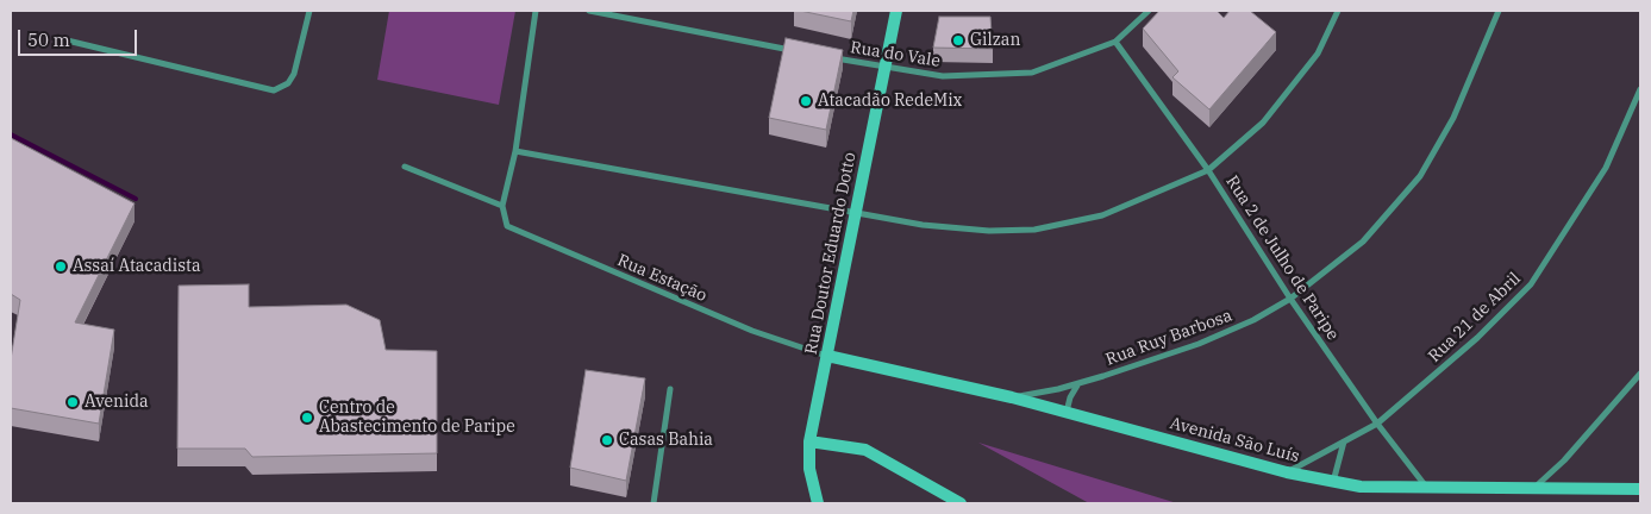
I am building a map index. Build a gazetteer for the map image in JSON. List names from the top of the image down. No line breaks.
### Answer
{"streets":{"main road":["Rua Doutor Eduardo Dotto","Avenida São Luís"],"street":["Rua do Vale","Rua 2 de Julho de Paripe","Rua Estação","Rua 21 de Abril","Rua Ruy Barbosa"]},"crossings":[["Rua do Vale","Rua Doutor Eduardo Dotto"],["Rua do Vale","Rua 2 de Julho de Paripe"],["Rua Doutor Eduardo Dotto","Rua Estação"],["Rua Doutor Eduardo Dotto","Avenida São Luís"],["Rua 2 de Julho de Paripe","Rua 21 de Abril"],["Rua 2 de Julho de Paripe","Rua Ruy Barbosa"],["Rua 2 de Julho de Paripe","Avenida São Luís"],["Rua Estação","Avenida São Luís"],["Rua 21 de Abril","Avenida São Luís"],["Rua Ruy Barbosa","Avenida São Luís"]],"places":["Gilzan","Atacadão RedeMix","Assaí Atacadista","Avenida","Centro de Abastecimento de Paripe","Casas Bahia"],"scale_bar":"50 m"}
